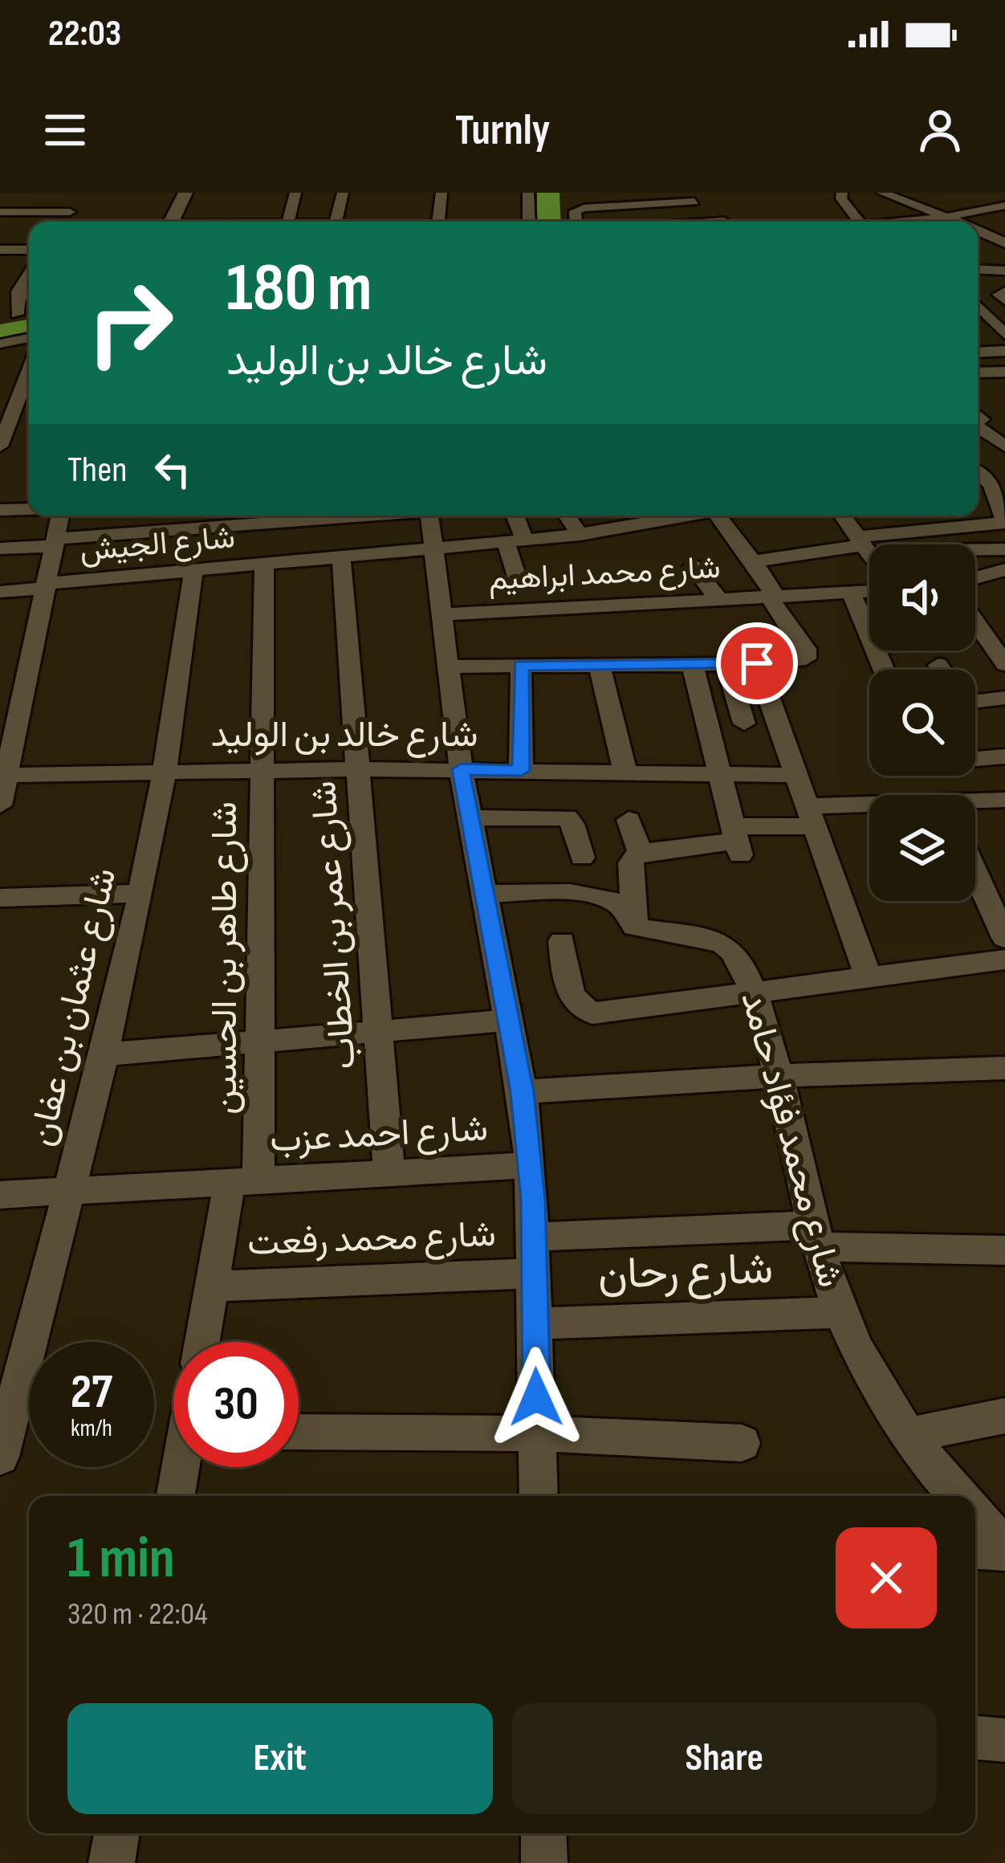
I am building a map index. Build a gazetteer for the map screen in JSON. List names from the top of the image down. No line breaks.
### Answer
{"streets":{"street":["شارع الجيش","شارع محمد ابراهيم","شارع خالد بن الوليد","شارع عمر بن الخطاب","شارع طاهر بن الحسين","شارع عثمان بن عفان","شارع احمد عزب","شارع محمد فؤاد حامد","شارع محمد رفعت","شارع رحان"]},"crossings":[["شارع الجيش","شارع عمر بن الخطاب"],["شارع الجيش","شارع طاهر بن الحسين"],["شارع الجيش","شارع عثمان بن عفان"],["شارع خالد بن الوليد","شارع عمر بن الخطاب"],["شارع خالد بن الوليد","شارع طاهر بن الحسين"],["شارع خالد بن الوليد","شارع عثمان بن عفان"],["شارع عمر بن الخطاب","شارع احمد عزب"],["شارع طاهر بن الحسين","شارع احمد عزب"],["شارع طاهر بن الحسين","شارع محمد رفعت"],["شارع عثمان بن عفان","شارع احمد عزب"],["شارع محمد فؤاد حامد","شارع رحان"]],"page":{"status":"22:03","header":"Turnly","turn":["180 m","شارع خالد بن الوليد"],"then":"Then","speed":"27 km/h","limit":"30","heading":["1 min","320 m · 22:04"],"buttons":["Exit","Share"]}}
